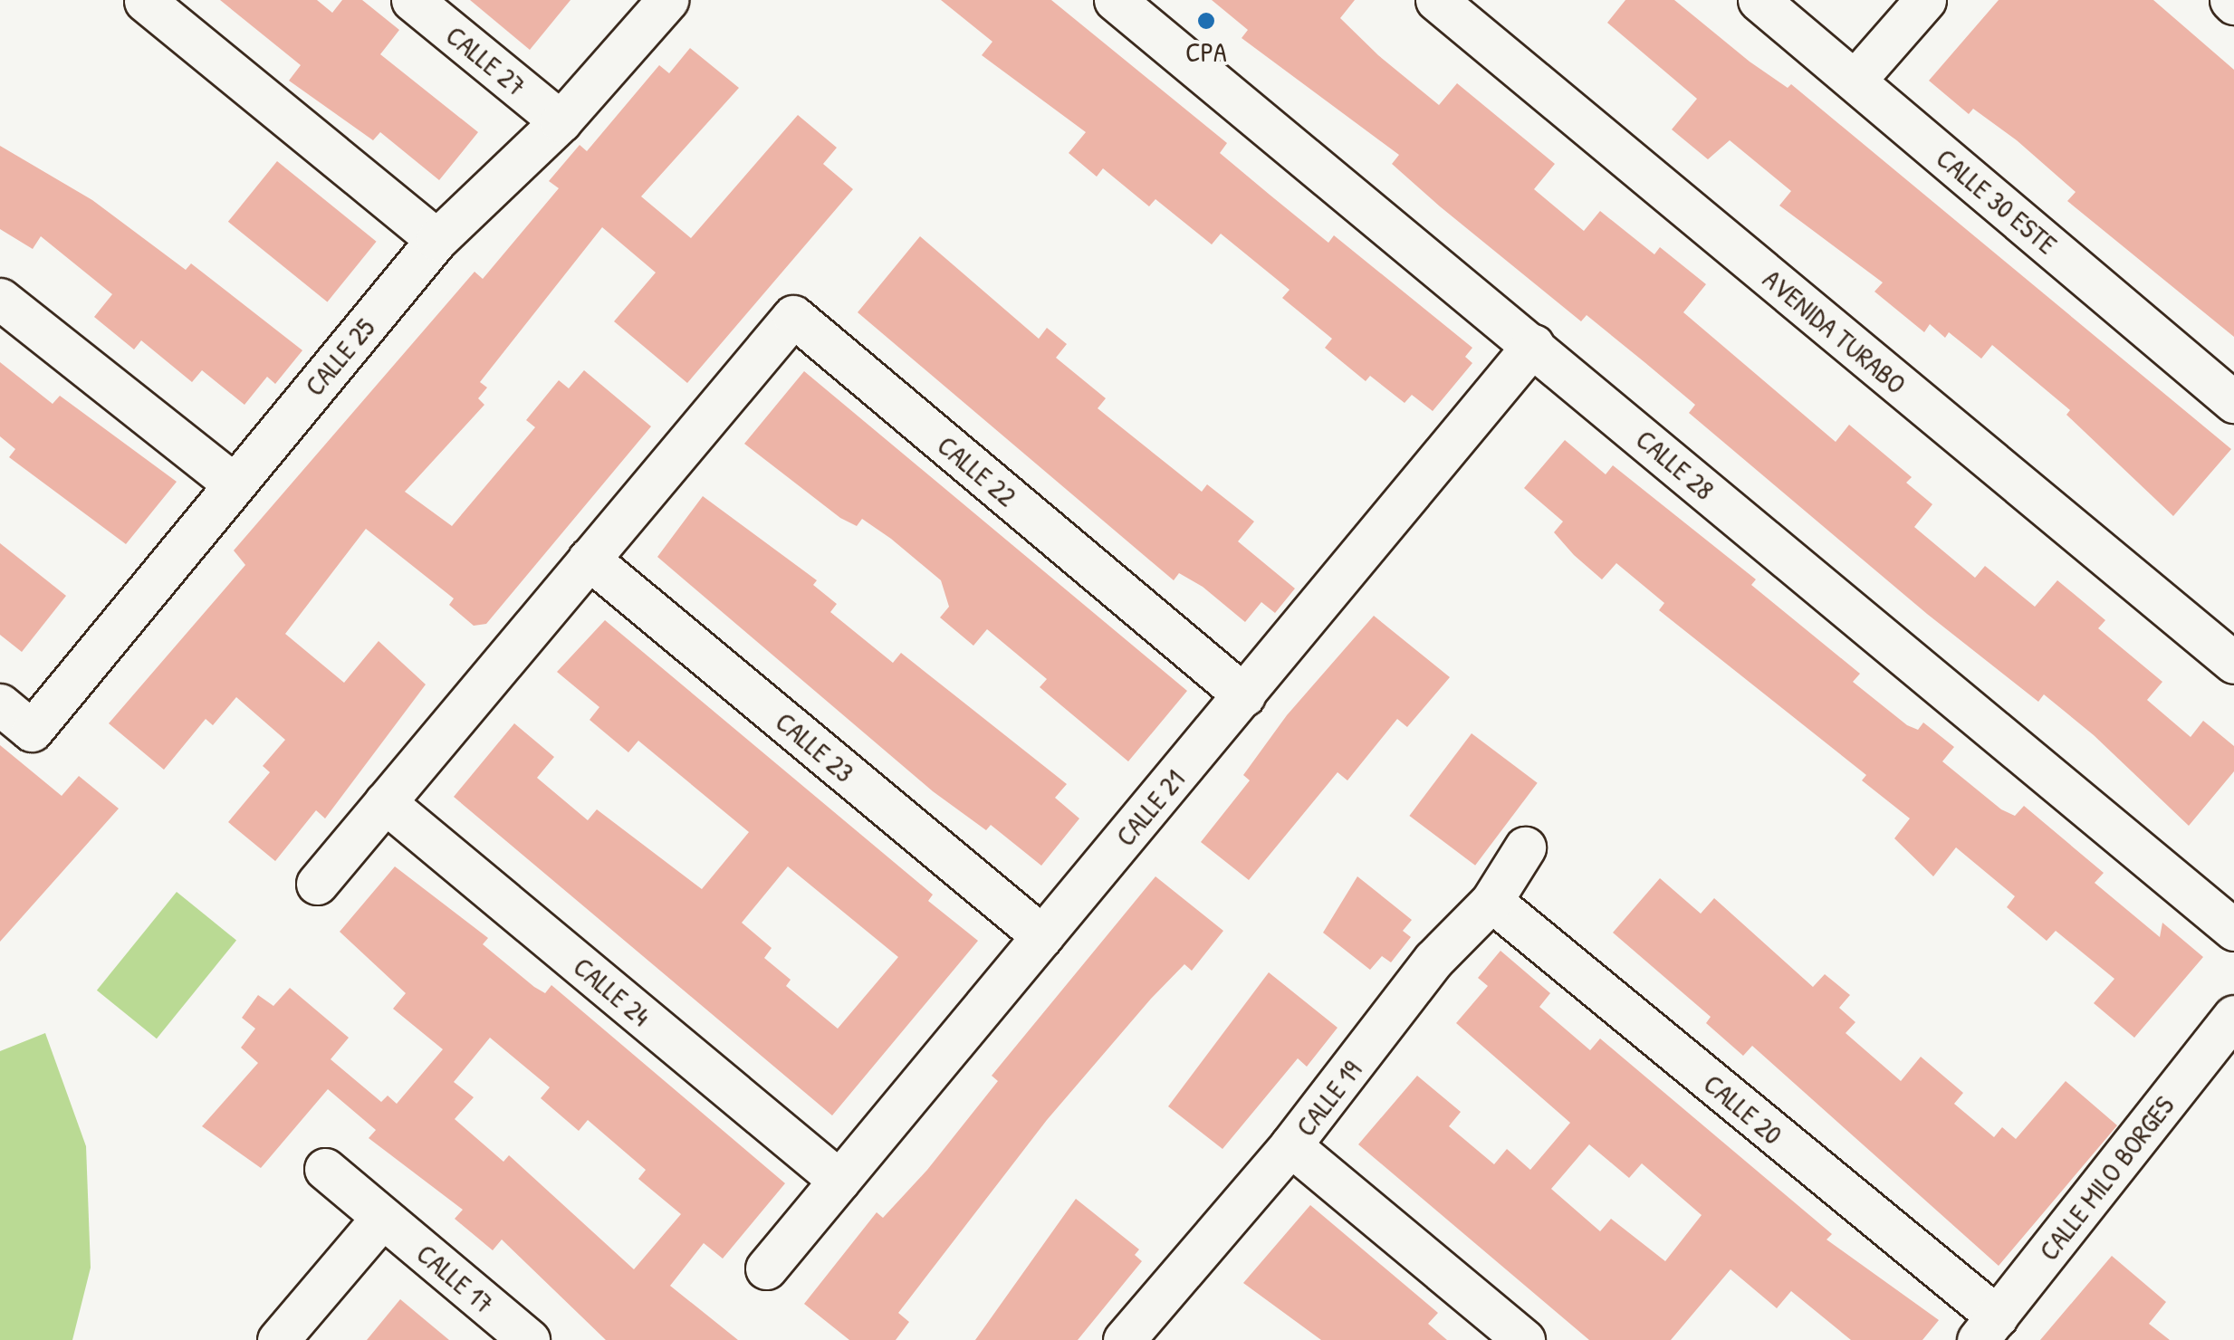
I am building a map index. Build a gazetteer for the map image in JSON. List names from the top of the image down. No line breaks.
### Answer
{"streets":{"street":["CALLE 27","CALLE 30 ESTE","AVENIDA TURABO","CALLE 25","CALLE 28","CALLE 22","CALLE 23","CALLE 21","CALLE 24","CALLE 19","CALLE 20","CALLE MILO BORGES","CALLE 17"]},"crossings":[["CALLE 27","CALLE 25"],["CALLE 28","CALLE 21"],["CALLE 22","CALLE 23"],["CALLE 22","CALLE 21"],["CALLE 23","CALLE 21"],["CALLE 21","CALLE 24"],["CALLE 19","CALLE 20"],["CALLE 20","CALLE MILO BORGES"]],"places":["CPA"]}
